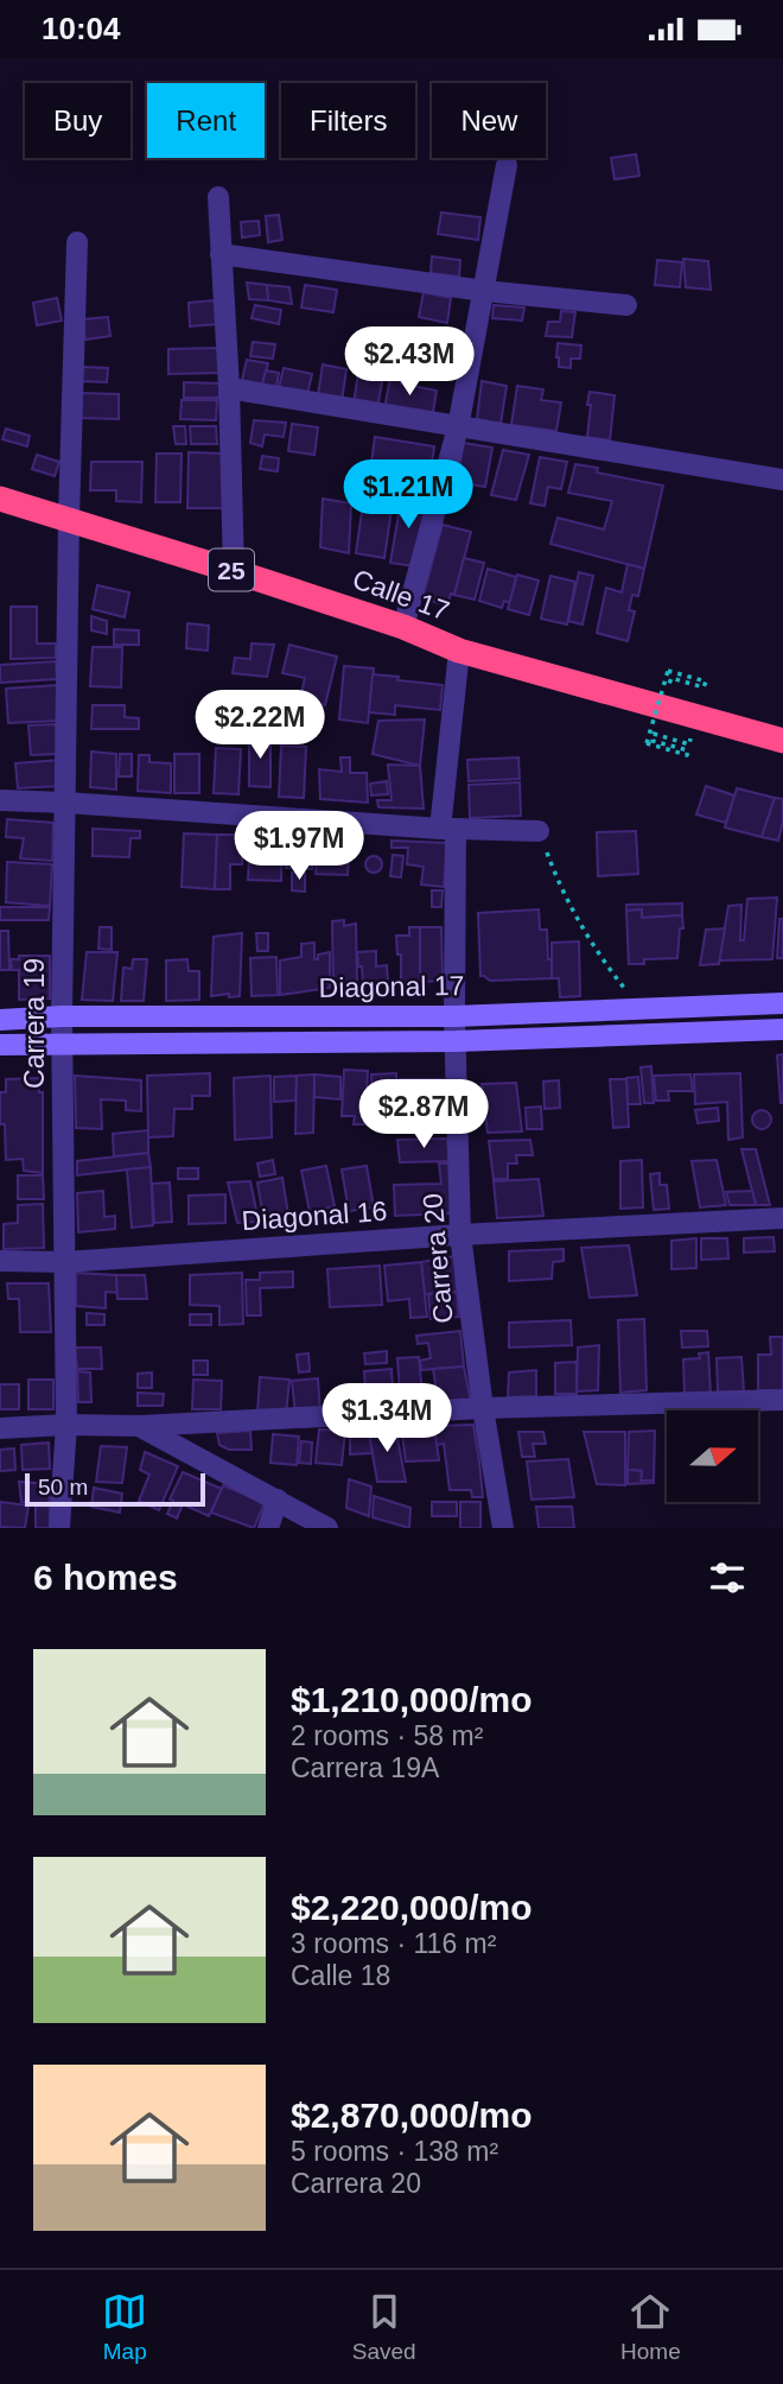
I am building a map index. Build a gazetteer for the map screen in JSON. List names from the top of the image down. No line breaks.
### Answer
{"streets":{"highway":["25","Calle 17"],"street":["Diagonal 17","Carrera 19","Diagonal 16","Carrera 20"]},"crossings":[["Calle 17","Carrera 19"],["Calle 17","Carrera 20"],["Diagonal 17","Carrera 19"],["Diagonal 17","Carrera 20"],["Carrera 19","Diagonal 16"],["Diagonal 16","Carrera 20"]],"scale_bar":"50 m","north":"right","page":{"status":"10:04","chip":["Buy","Rent","Filters","New"],"price":["$2.43M","$1.21M","$2.22M","$1.97M","$2.87M","$1.34M"],"scale":"50 m","heading":"6 homes","list":[{"name":"$1,210,000/mo","note":"2 rooms · 58 m² · Carrera 19A"},{"name":"$2,220,000/mo","note":"3 rooms · 116 m² · Calle 18"},{"name":"$2,870,000/mo","note":"5 rooms · 138 m² · Carrera 20"}],"tabs":["Map","Saved","Home"]}}
